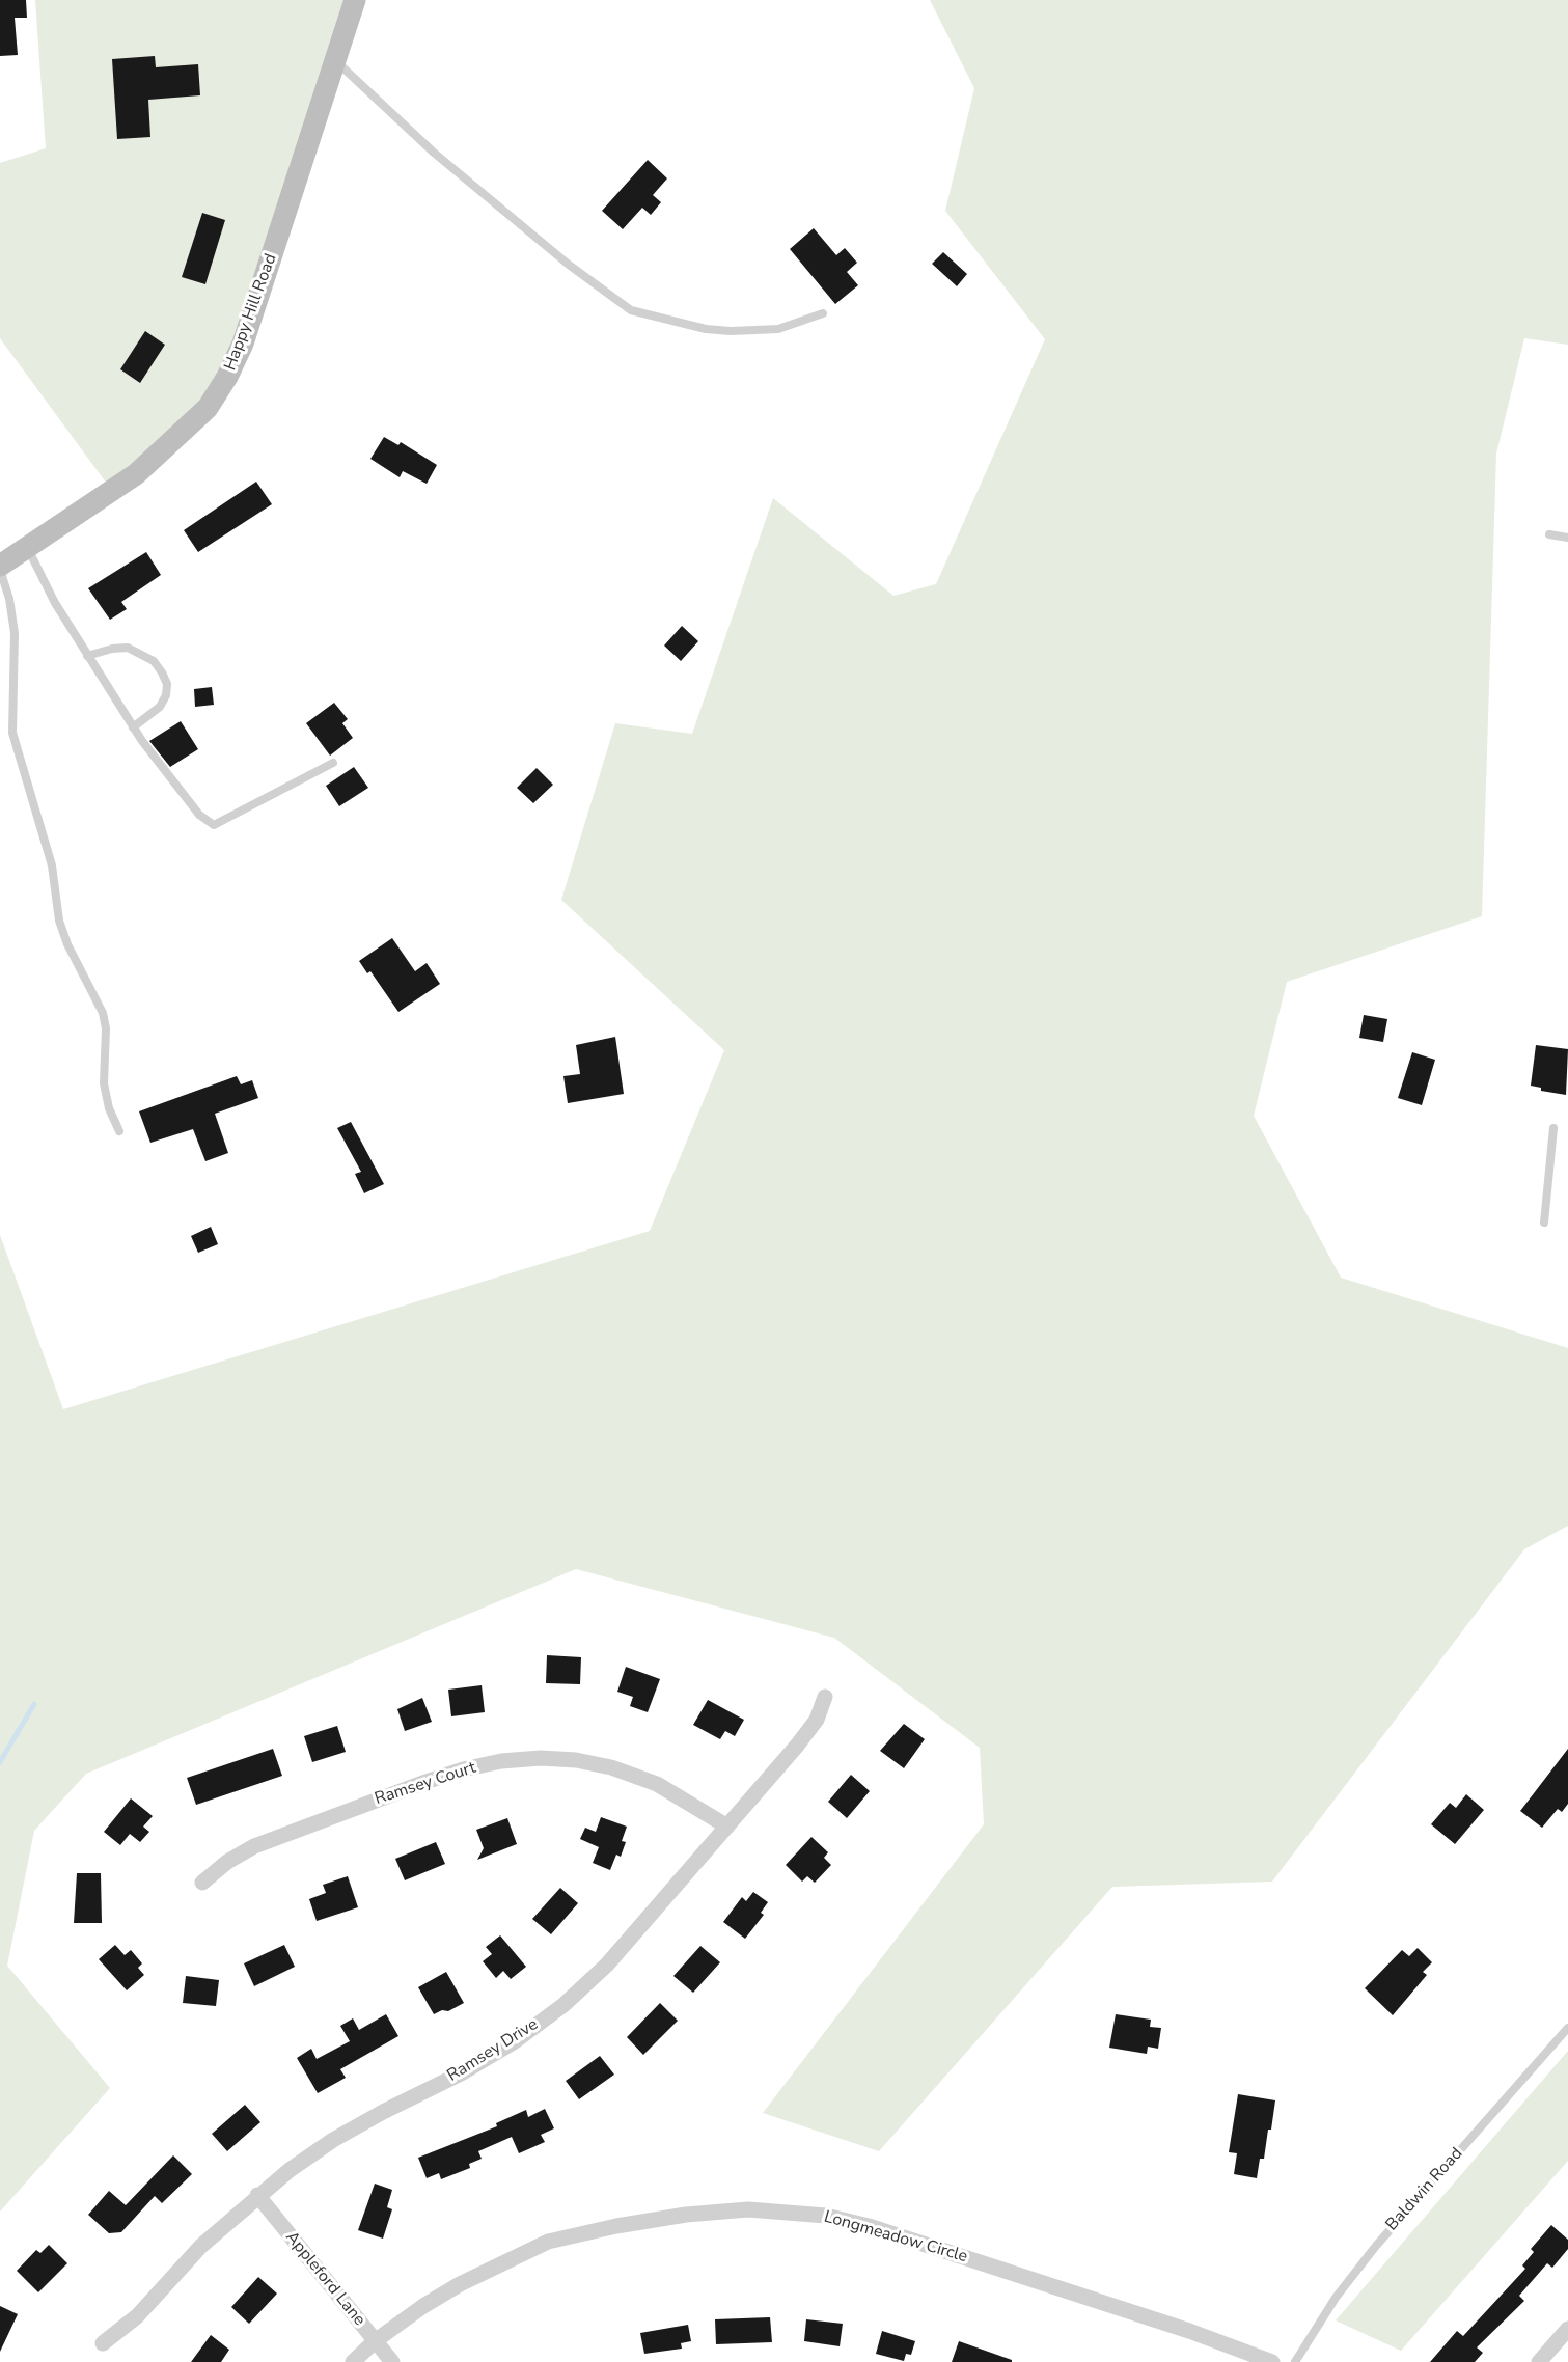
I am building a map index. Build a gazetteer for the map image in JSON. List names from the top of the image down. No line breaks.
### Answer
{"streets":{"street":["Happy Hill Road","Ramsey Court","Ramsey Drive","Longmeadow Circle","Appleford Lane"],"lane":["Baldwin Road"]},"crossings":[["Ramsey Court","Ramsey Drive"],["Ramsey Drive","Appleford Lane"],["Longmeadow Circle","Appleford Lane"]]}
